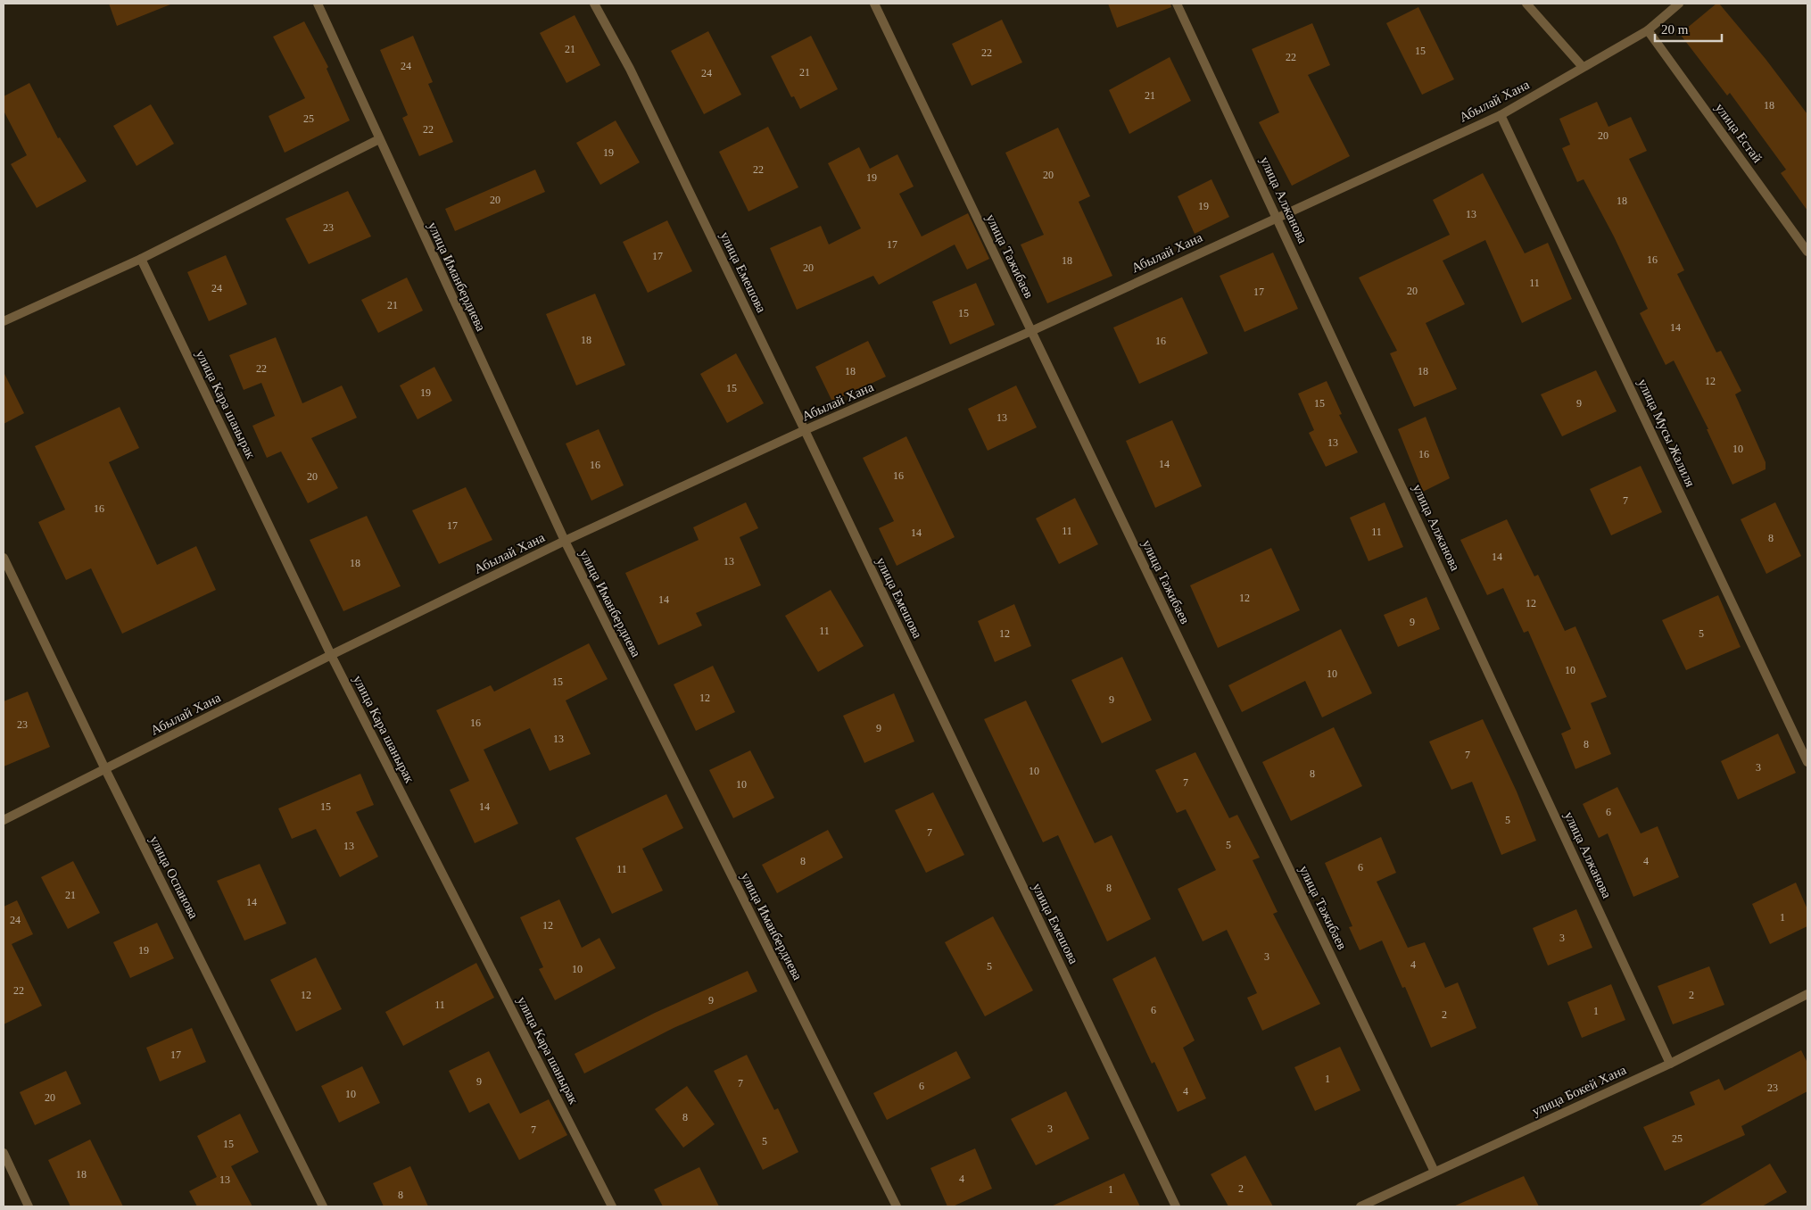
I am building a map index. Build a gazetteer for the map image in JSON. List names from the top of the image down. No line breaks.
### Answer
{"streets":{"street":["Абылай Хана","улица Естай","улица Алжанова","улица Тажибаев","улица Емешова","улица Иманбердиева","улица Кара шанырак","улица Мусы Жалиля","улица Оспанова","улица Бокей Хана"]},"crossings":[["Абылай Хана","улица Естай"],["Абылай Хана","улица Алжанова"],["Абылай Хана","улица Тажибаев"],["Абылай Хана","улица Емешова"],["Абылай Хана","улица Иманбердиева"],["Абылай Хана","улица Кара шанырак"],["Абылай Хана","улица Мусы Жалиля"],["Абылай Хана","улица Оспанова"],["улица Алжанова","улица Бокей Хана"],["улица Тажибаев","улица Бокей Хана"]],"house_numbers":["21","15","22","22","24","21","24","21","18","25","22","20","19","22","20","19","20","18","19","13","23","17","17","16","18","20","11","24","20","17","21","15","14","18","16","22","18","18","12","15","19","15","9","13","13","10","16","14","16","16","20","7","16","17","11","11","14","8","14","13","18","12","14","12","9","11","12","5","10","10","15","12","9","16","23","9","13","8","7","3","10","8","7","10","15","14","6","5","7","5","13","8","4","6","11","8","21","14","1","24","12","3","19","3","4","5","10","22","12","2","9","11","6","1","2","17","1","9","7","6","23","4","10","20","8","3","7","25","5","15","18","4","13","2","1","8"],"scale_bar":"20 m"}
